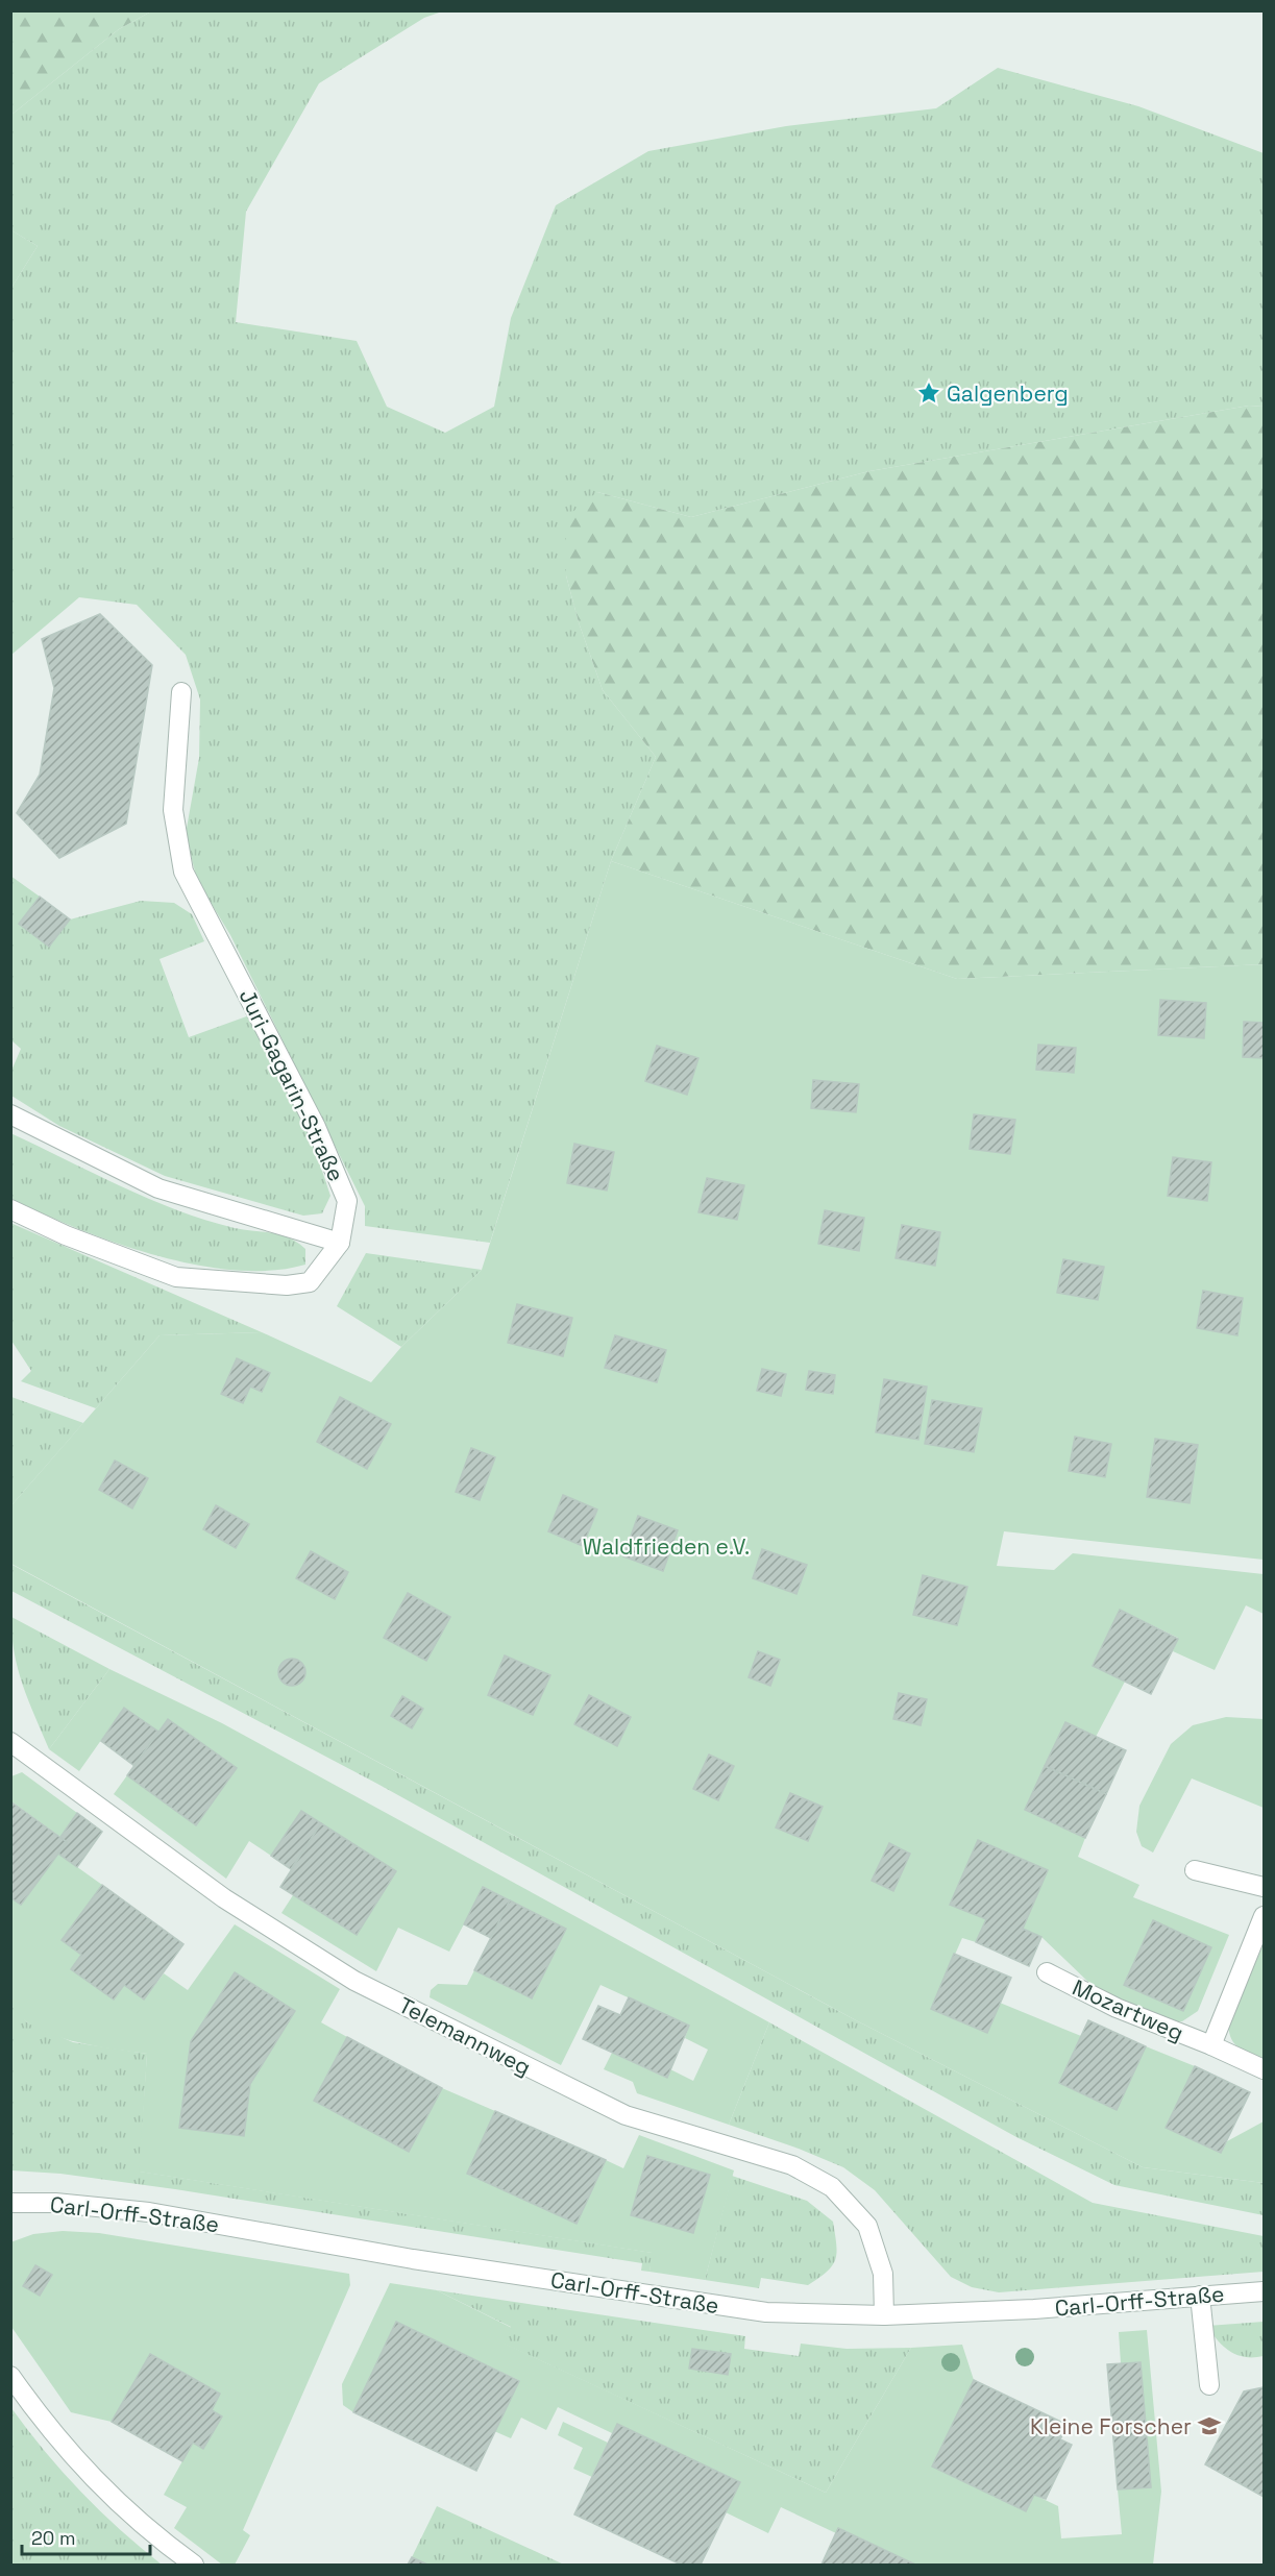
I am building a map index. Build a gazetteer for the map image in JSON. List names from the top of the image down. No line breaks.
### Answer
{"streets":{"street":["Juri-Gagarin-Straße","Mozartweg","Telemannweg","Carl-Orff-Straße"]},"crossings":[["Telemannweg","Carl-Orff-Straße"]],"parks":["Waldfrieden e.V."],"places":{"place":["Galgenberg"],"school or university":["Kleine Forscher"]},"scale_bar":"20 m"}
